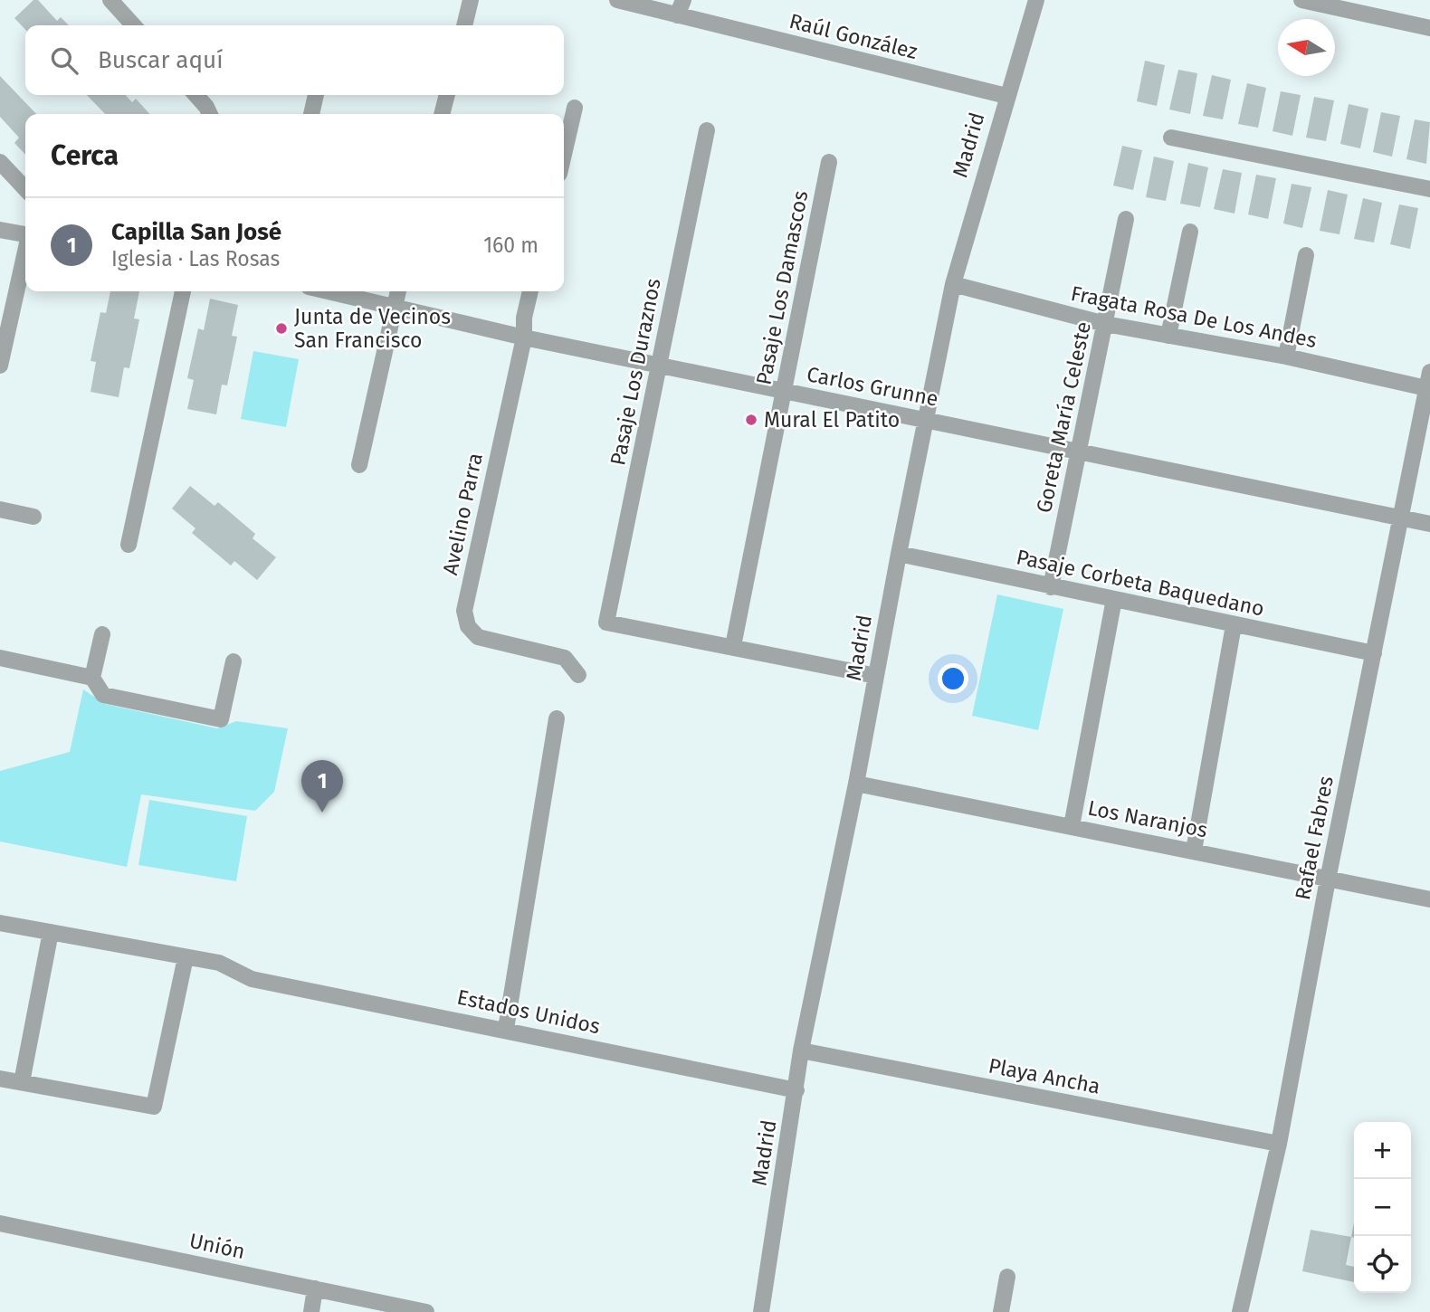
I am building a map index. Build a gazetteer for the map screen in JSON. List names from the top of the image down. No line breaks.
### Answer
{"streets":{"street":["Raúl González","Madrid","Pasaje Los Damascos","Fragata Rosa De Los Andes","Pasaje Los Duraznos","Carlos Grunne","Goreta María Celeste","Avelino Parra","Pasaje Corbeta Baquedano","Los Naranjos","Rafael Fabres","Estados Unidos","Playa Ancha","Unión"]},"crossings":[["Raúl González","Madrid"],["Madrid","Fragata Rosa De Los Andes"],["Madrid","Carlos Grunne"],["Madrid","Pasaje Corbeta Baquedano"],["Madrid","Los Naranjos"],["Madrid","Estados Unidos"],["Madrid","Playa Ancha"],["Pasaje Los Damascos","Pasaje Los Duraznos"],["Pasaje Los Damascos","Carlos Grunne"],["Fragata Rosa De Los Andes","Goreta María Celeste"],["Fragata Rosa De Los Andes","Rafael Fabres"],["Pasaje Los Duraznos","Carlos Grunne"],["Carlos Grunne","Goreta María Celeste"],["Carlos Grunne","Avelino Parra"],["Carlos Grunne","Rafael Fabres"],["Goreta María Celeste","Pasaje Corbeta Baquedano"],["Pasaje Corbeta Baquedano","Rafael Fabres"],["Los Naranjos","Rafael Fabres"],["Rafael Fabres","Playa Ancha"]],"places":["Junta de Vecinos San Francisco","Mural El Patito"],"north":"left","page":{"search":"Buscar aquí","heading":"Cerca","list":[{"mark":"1","name":"Capilla San José","note":"Iglesia · Las Rosas","value":"160 m"}],"pins":"1","map_buttons":["+","−"]}}
